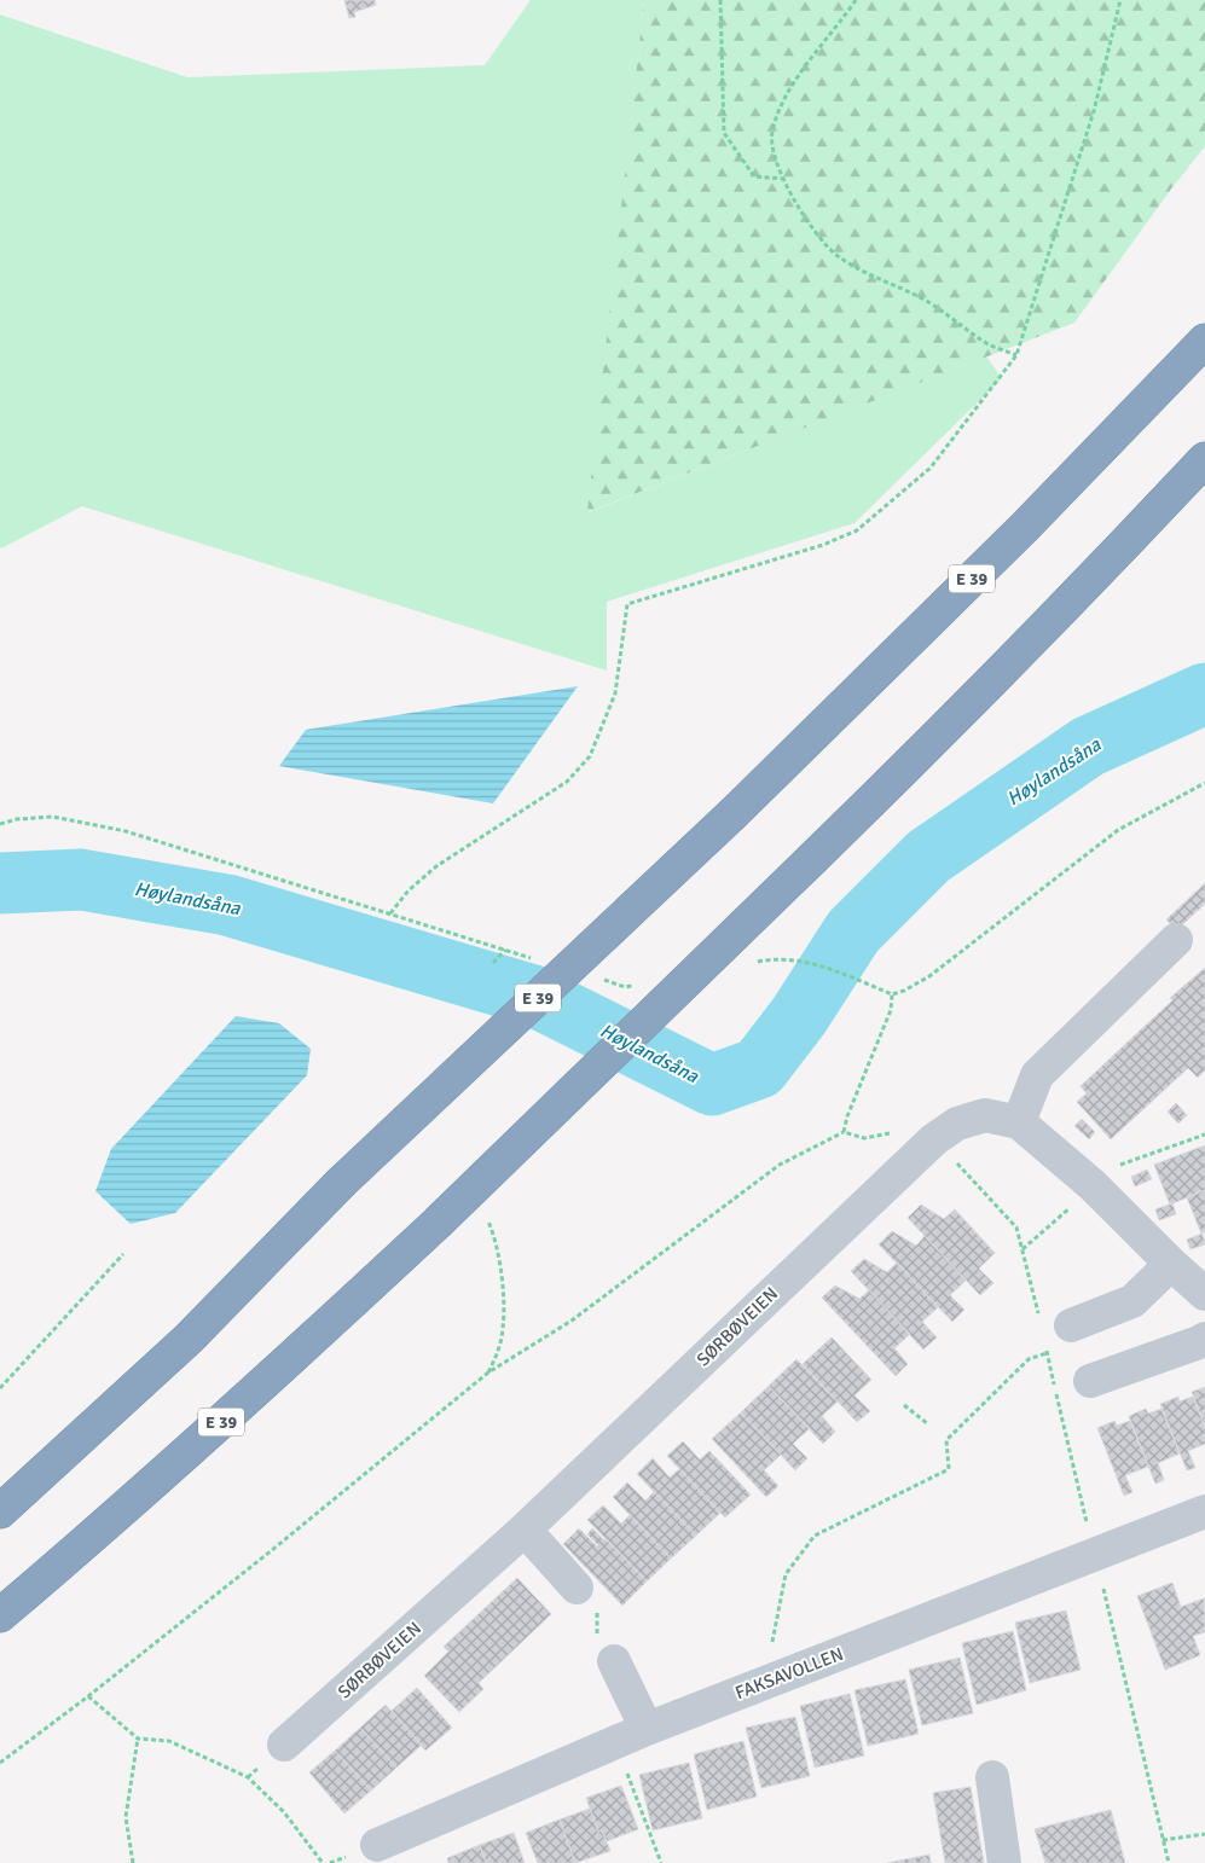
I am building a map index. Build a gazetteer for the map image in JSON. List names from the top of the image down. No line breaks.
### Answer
{"streets":{"highway":["E 39"],"street":["SØRBØVEIEN","FAKSAVOLLEN"]},"water":["Høylandsåna"]}
